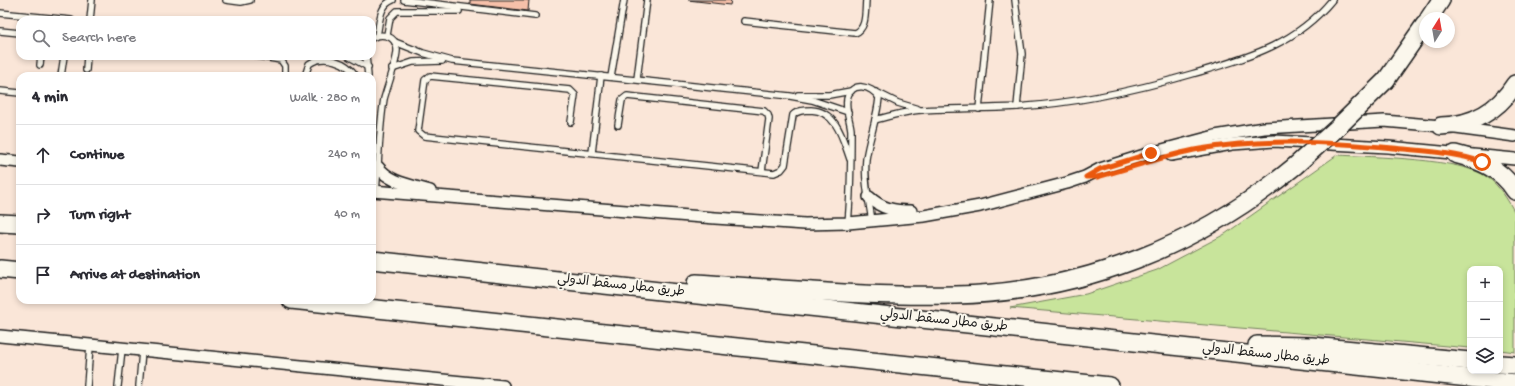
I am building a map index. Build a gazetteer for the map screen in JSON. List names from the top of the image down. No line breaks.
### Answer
{"streets":{"main road":["طريق مطار مسقط الدولي"]},"north":"top","page":{"search":"Search here","heading":["4 min","Walk · 280 m"],"list":[["Continue","240 m"],["Turn right","40 m"],"Arrive at destination"],"map_buttons":["+","−"]}}
